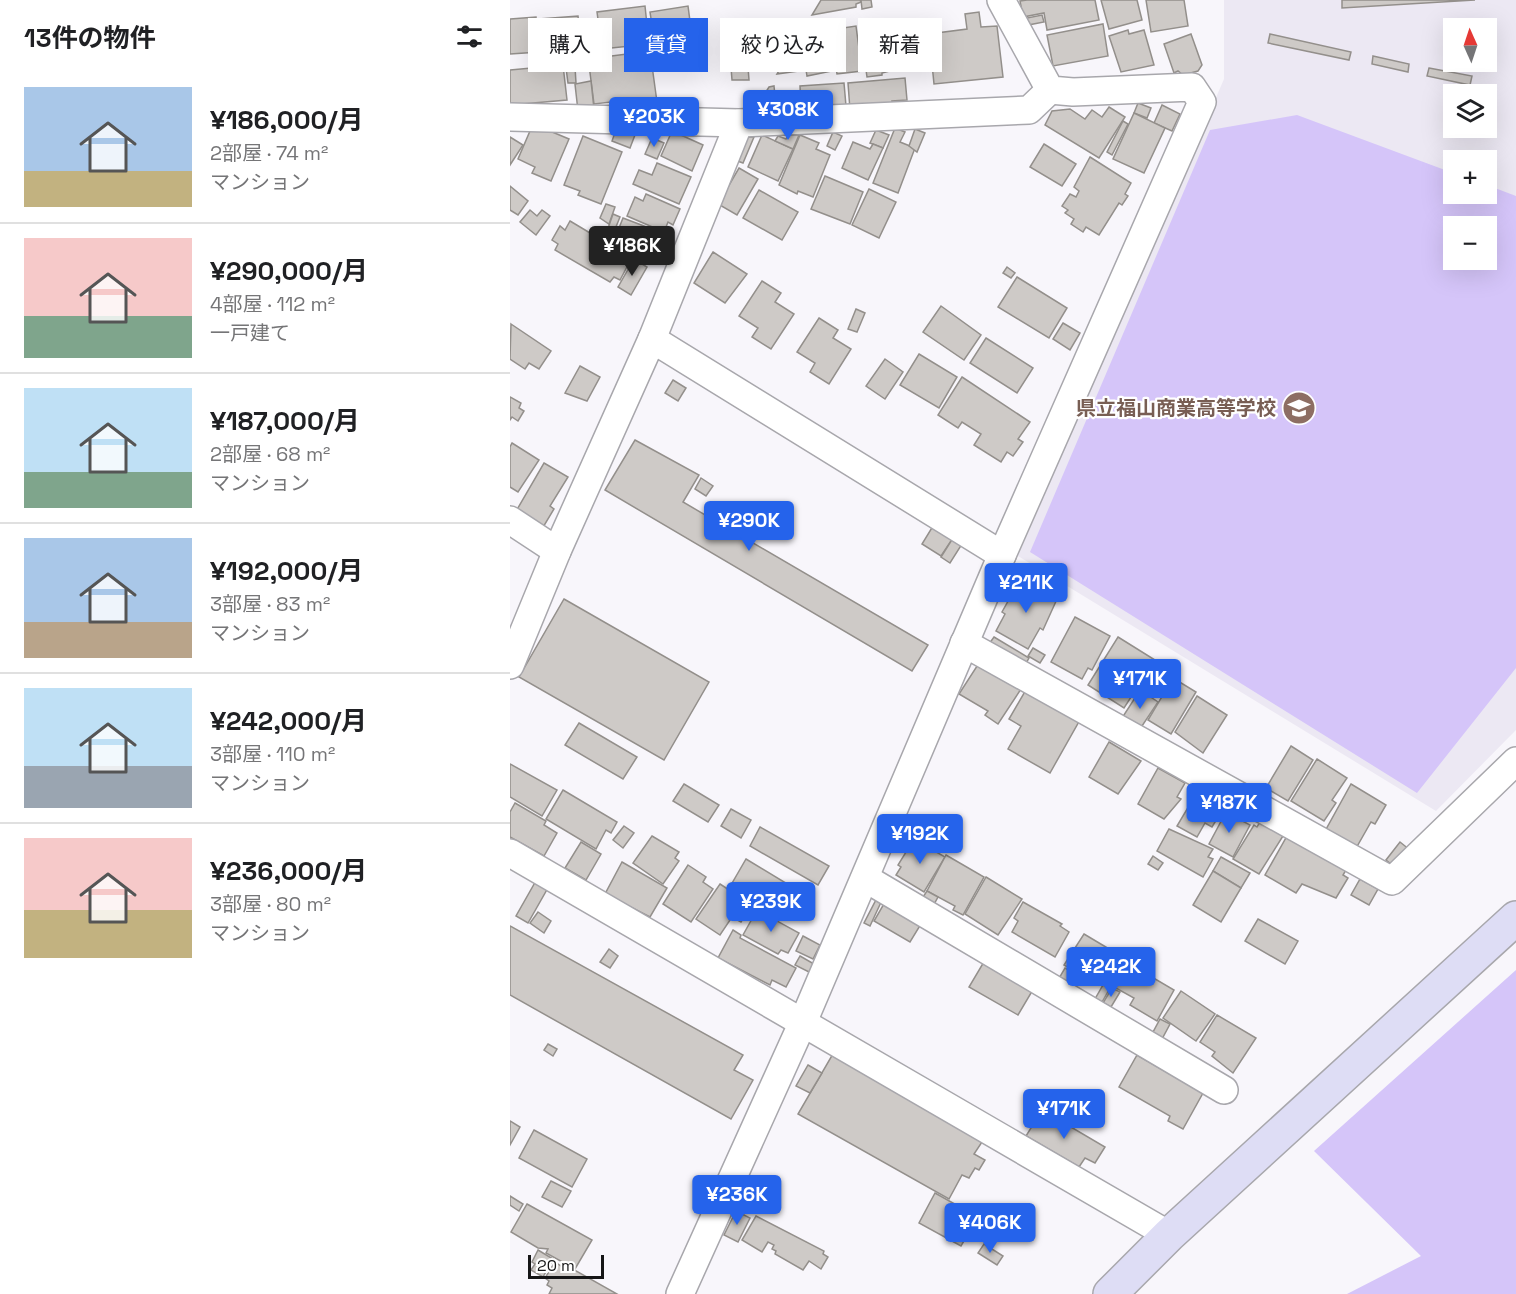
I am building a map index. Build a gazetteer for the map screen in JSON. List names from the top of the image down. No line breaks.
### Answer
{"places":{"school or university":["県立福山商業高等学校"]},"scale_bar":"20 m","north":"top","page":{"heading":"13件の物件","map_buttons":["+","−"],"chip":["購入","賃貸","絞り込み","新着"],"list":[{"name":"¥186,000/月","note":"2部屋 · 74 m² · マンション"},{"name":"¥290,000/月","note":"4部屋 · 112 m² · 一戸建て"},{"name":"¥187,000/月","note":"2部屋 · 68 m² · マンション"},{"name":"¥192,000/月","note":"3部屋 · 83 m² · マンション"},{"name":"¥242,000/月","note":"3部屋 · 110 m² · マンション"},{"name":"¥236,000/月","note":"3部屋 · 80 m² · マンション"}],"price":["¥308K","¥203K","¥186K","¥290K","¥211K","¥171K","¥187K","¥192K","¥239K","¥242K","¥171K","¥236K","¥406K"],"scale":"20 m"}}
